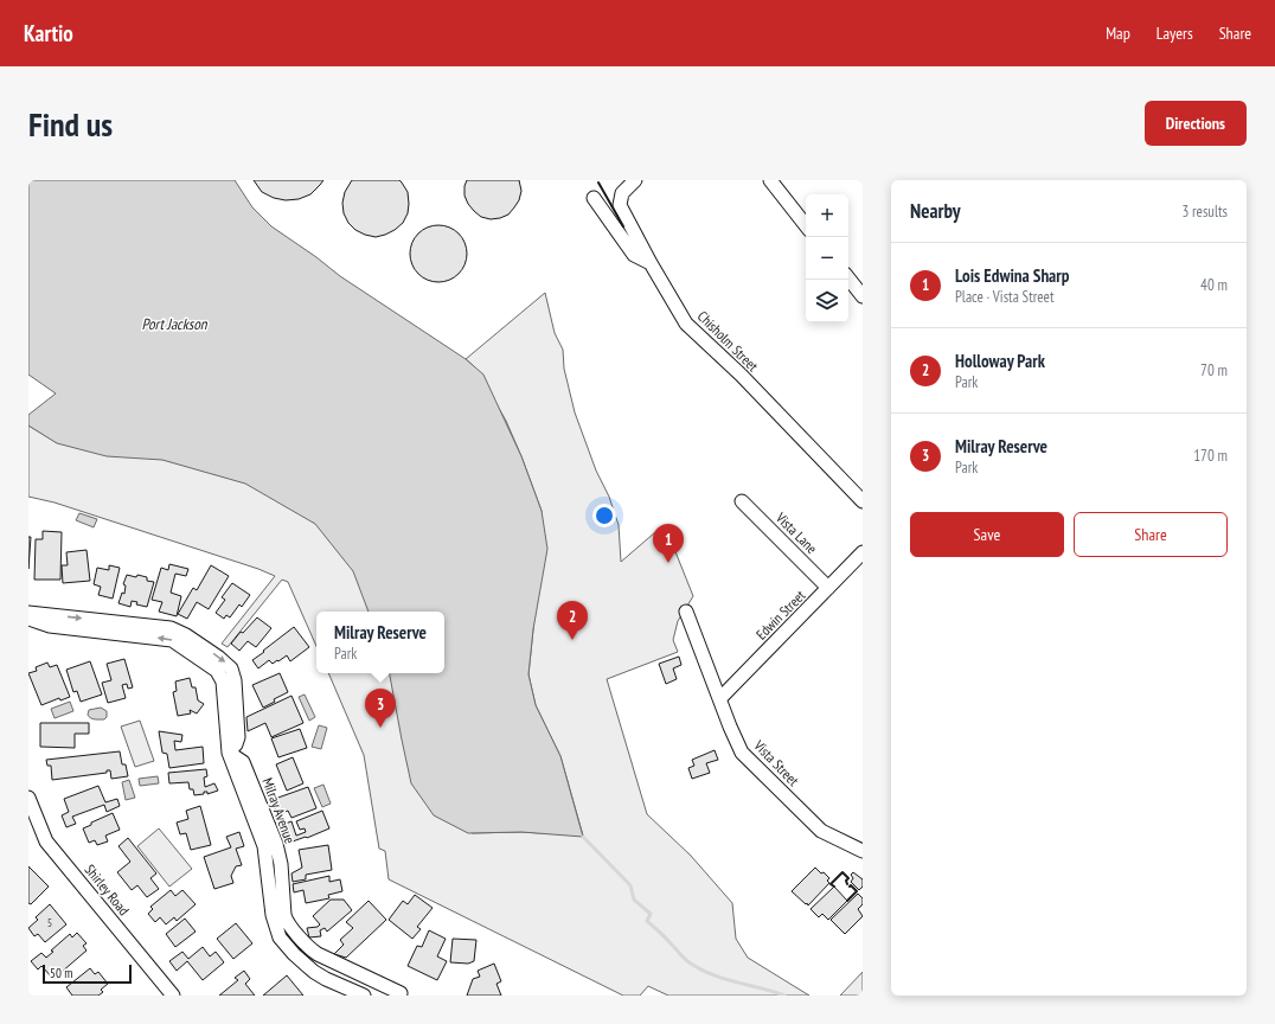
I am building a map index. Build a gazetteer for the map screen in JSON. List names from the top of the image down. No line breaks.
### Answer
{"streets":{"street":["Chisholm Street","Vista Lane","Edwin Street","Vista Street","Milray Avenue","Shirley Road"]},"crossings":[["Vista Lane","Edwin Street"],["Edwin Street","Vista Street"]],"water":["Port Jackson"],"house_numbers":["5"],"scale_bar":"50 m","page":{"header":"Kartio","nav":["Map","Layers","Share"],"buttons":["Directions",["Save","Share"]],"title":"Find us","heading":["Nearby","3 results"],"map_buttons":["+","−"],"list":[{"mark":"1","name":"Lois Edwina Sharp","note":"Place · Vista Street","value":"40 m"},{"mark":"2","name":"Holloway Park","note":"Park","value":"70 m"},{"mark":"3","name":"Milray Reserve","note":"Park","value":"170 m"}],"pins":["1","2","3"],"popup":["Milray Reserve","Park"],"scale":"50 m"}}
